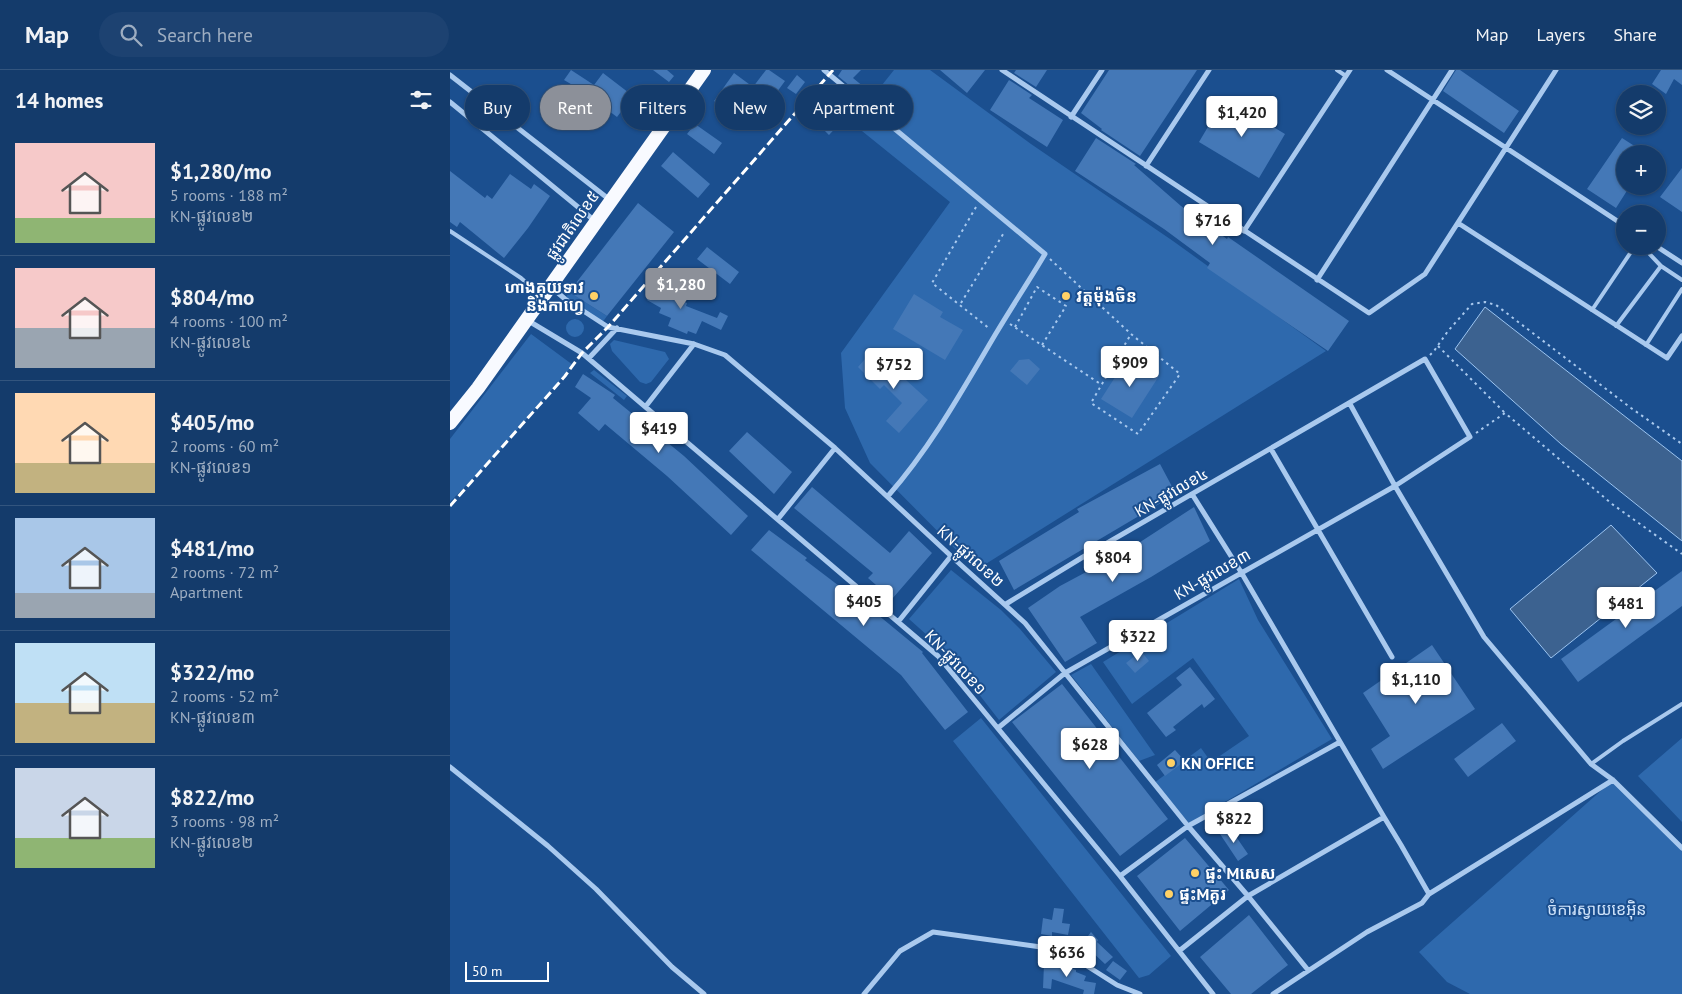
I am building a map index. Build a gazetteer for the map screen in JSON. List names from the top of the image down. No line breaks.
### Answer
{"streets":{"highway":["ផ្លូវជាតិលេខ៥"],"street":["KN-ផ្លូវលេខ៤","KN-ផ្លូវលេខ២","KN-ផ្លូវលេខ៣","KN-ផ្លូវលេខ១"]},"crossings":[["ផ្លូវជាតិលេខ៥","KN-ផ្លូវលេខ២"],["ផ្លូវជាតិលេខ៥","KN-ផ្លូវលេខ១"],["KN-ផ្លូវលេខ៤","KN-ផ្លូវលេខ២"],["KN-ផ្លូវលេខ២","KN-ផ្លូវលេខ៣"],["KN-ផ្លូវលេខ៣","KN-ផ្លូវលេខ១"]],"parks":["ចំការស្វាយខេអ៊ិន"],"places":["ហាងគុយទាវ និងកាហ្វេ","វត្តម៉ុងចិន","KN OFFICE","ផ្ទះ Mសេស","ផ្ទះMគូរ"],"scale_bar":"50 m","page":{"header":"Map","search":"Search here","nav":["Map","Layers","Share"],"heading":"14 homes","map_buttons":["+","−"],"chip":["Buy","Rent","Filters","New","Apartment"],"price":["$1,420","$716","$1,280","$909","$752","$419","$804","$405","$481","$322","$1,110","$628","$822","$636"],"list":[{"name":"$1,280/mo","note":"5 rooms · 188 m² · KN-ផ្លូវលេខ២"},{"name":"$804/mo","note":"4 rooms · 100 m² · KN-ផ្លូវលេខ៤"},{"name":"$405/mo","note":"2 rooms · 60 m² · KN-ផ្លូវលេខ១"},{"name":"$481/mo","note":"2 rooms · 72 m² · Apartment"},{"name":"$322/mo","note":"2 rooms · 52 m² · KN-ផ្លូវលេខ៣"},{"name":"$822/mo","note":"3 rooms · 98 m² · KN-ផ្លូវលេខ២"}],"scale":"50 m"}}
